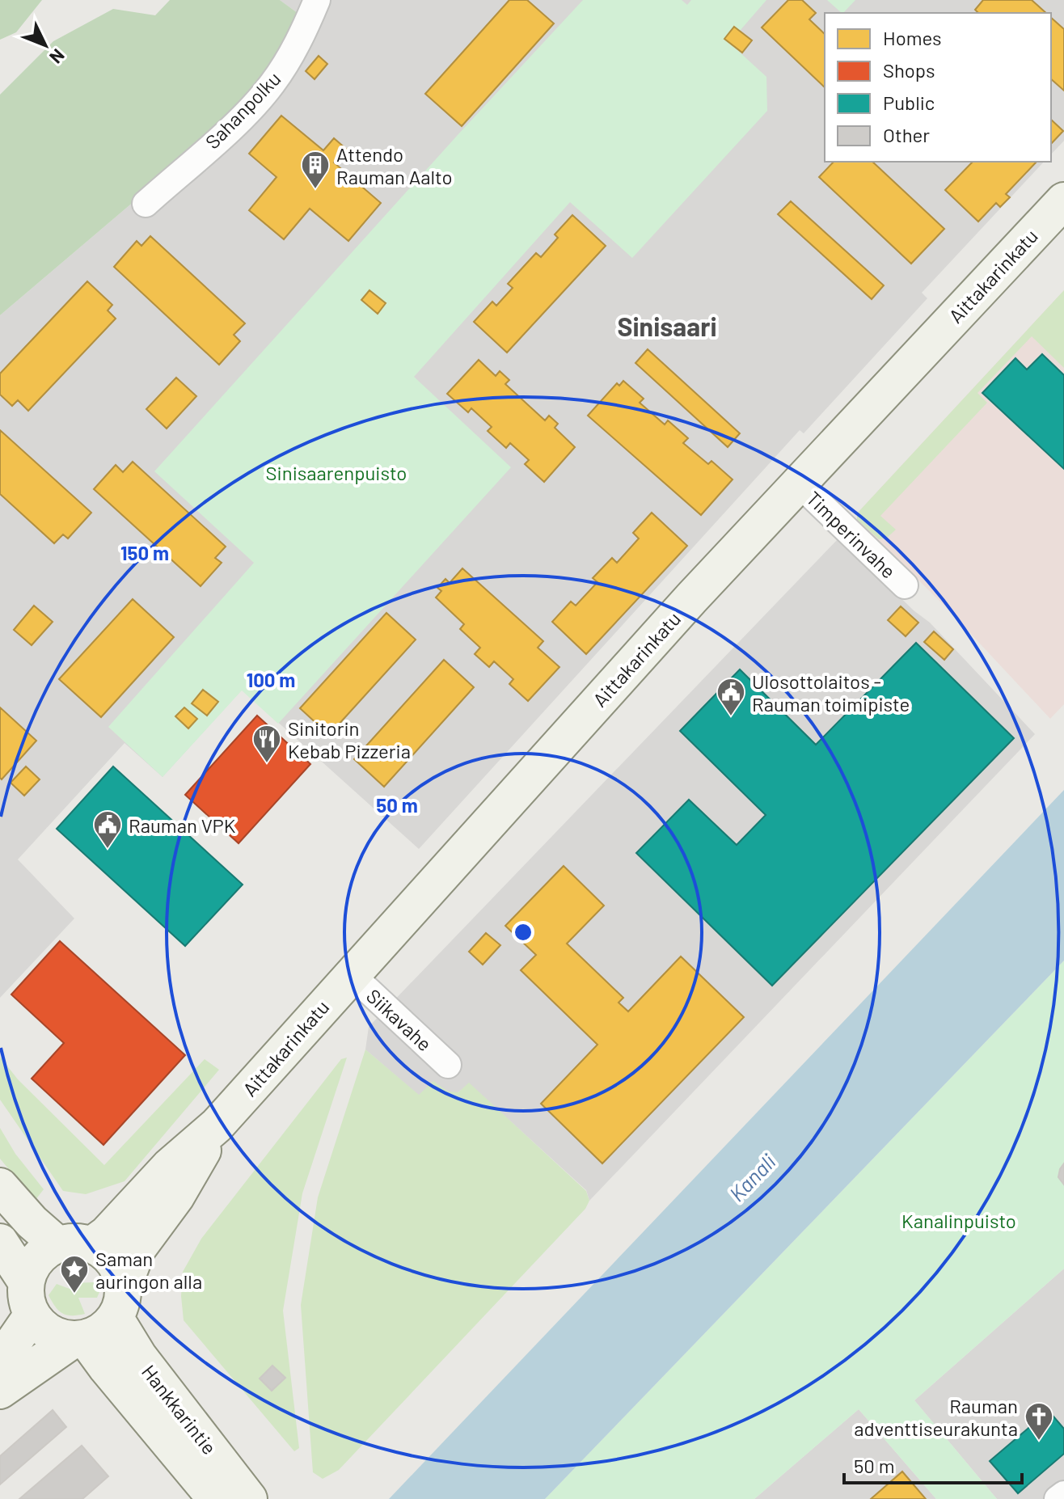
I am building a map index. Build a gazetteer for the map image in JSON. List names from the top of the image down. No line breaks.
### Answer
{"streets":{"main road":["Aittakarinkatu","Hankkarintie"],"street":["Sahanpolku","Timperinvahe","Siikavahe"]},"crossings":[["Aittakarinkatu","Timperinvahe"],["Aittakarinkatu","Siikavahe"],["Aittakarinkatu","Hankkarintie"]],"districts":["Sinisaari"],"water":["Kanali"],"parks":["Sinisaarenpuisto","Kanalinpuisto"],"places":{"building":["Attendo Rauman Aalto"],"public building":["Ulosottolaitos - Rauman toimipiste","Rauman VPK"],"restaurant":["Sinitorin Kebab Pizzeria"],"place":["Saman auringon alla"],"church":["Rauman adventtiseurakunta"]},"legend":["Homes","Shops","Public","Other"],"scale_bar":"50 m","north":"bottom right","rings":["150 m","100 m","50 m"]}
